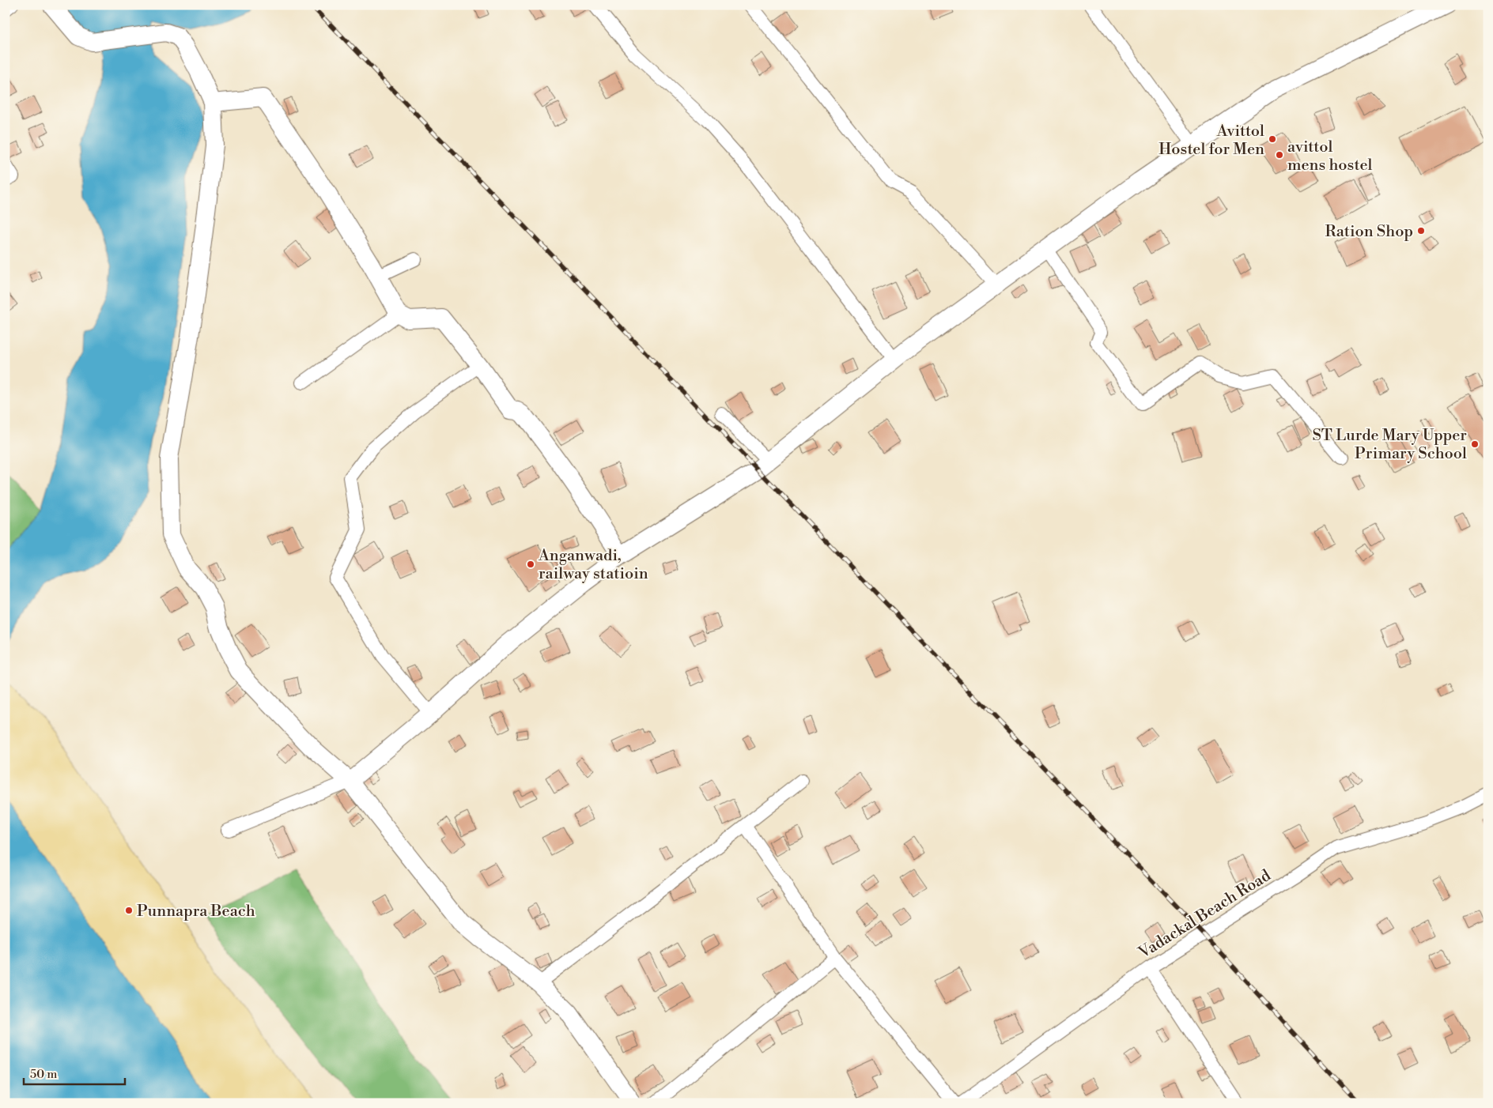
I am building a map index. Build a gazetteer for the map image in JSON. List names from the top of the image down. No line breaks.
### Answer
{"streets":{"street":["Vadackal Beach Road"]},"places":["Avittol Hostel for Men","avittol mens hostel","Ration Shop","ST Lurde Mary Upper Primary School","Anganwadi, railway statioin","Punnapra Beach"],"scale_bar":"50 m"}
